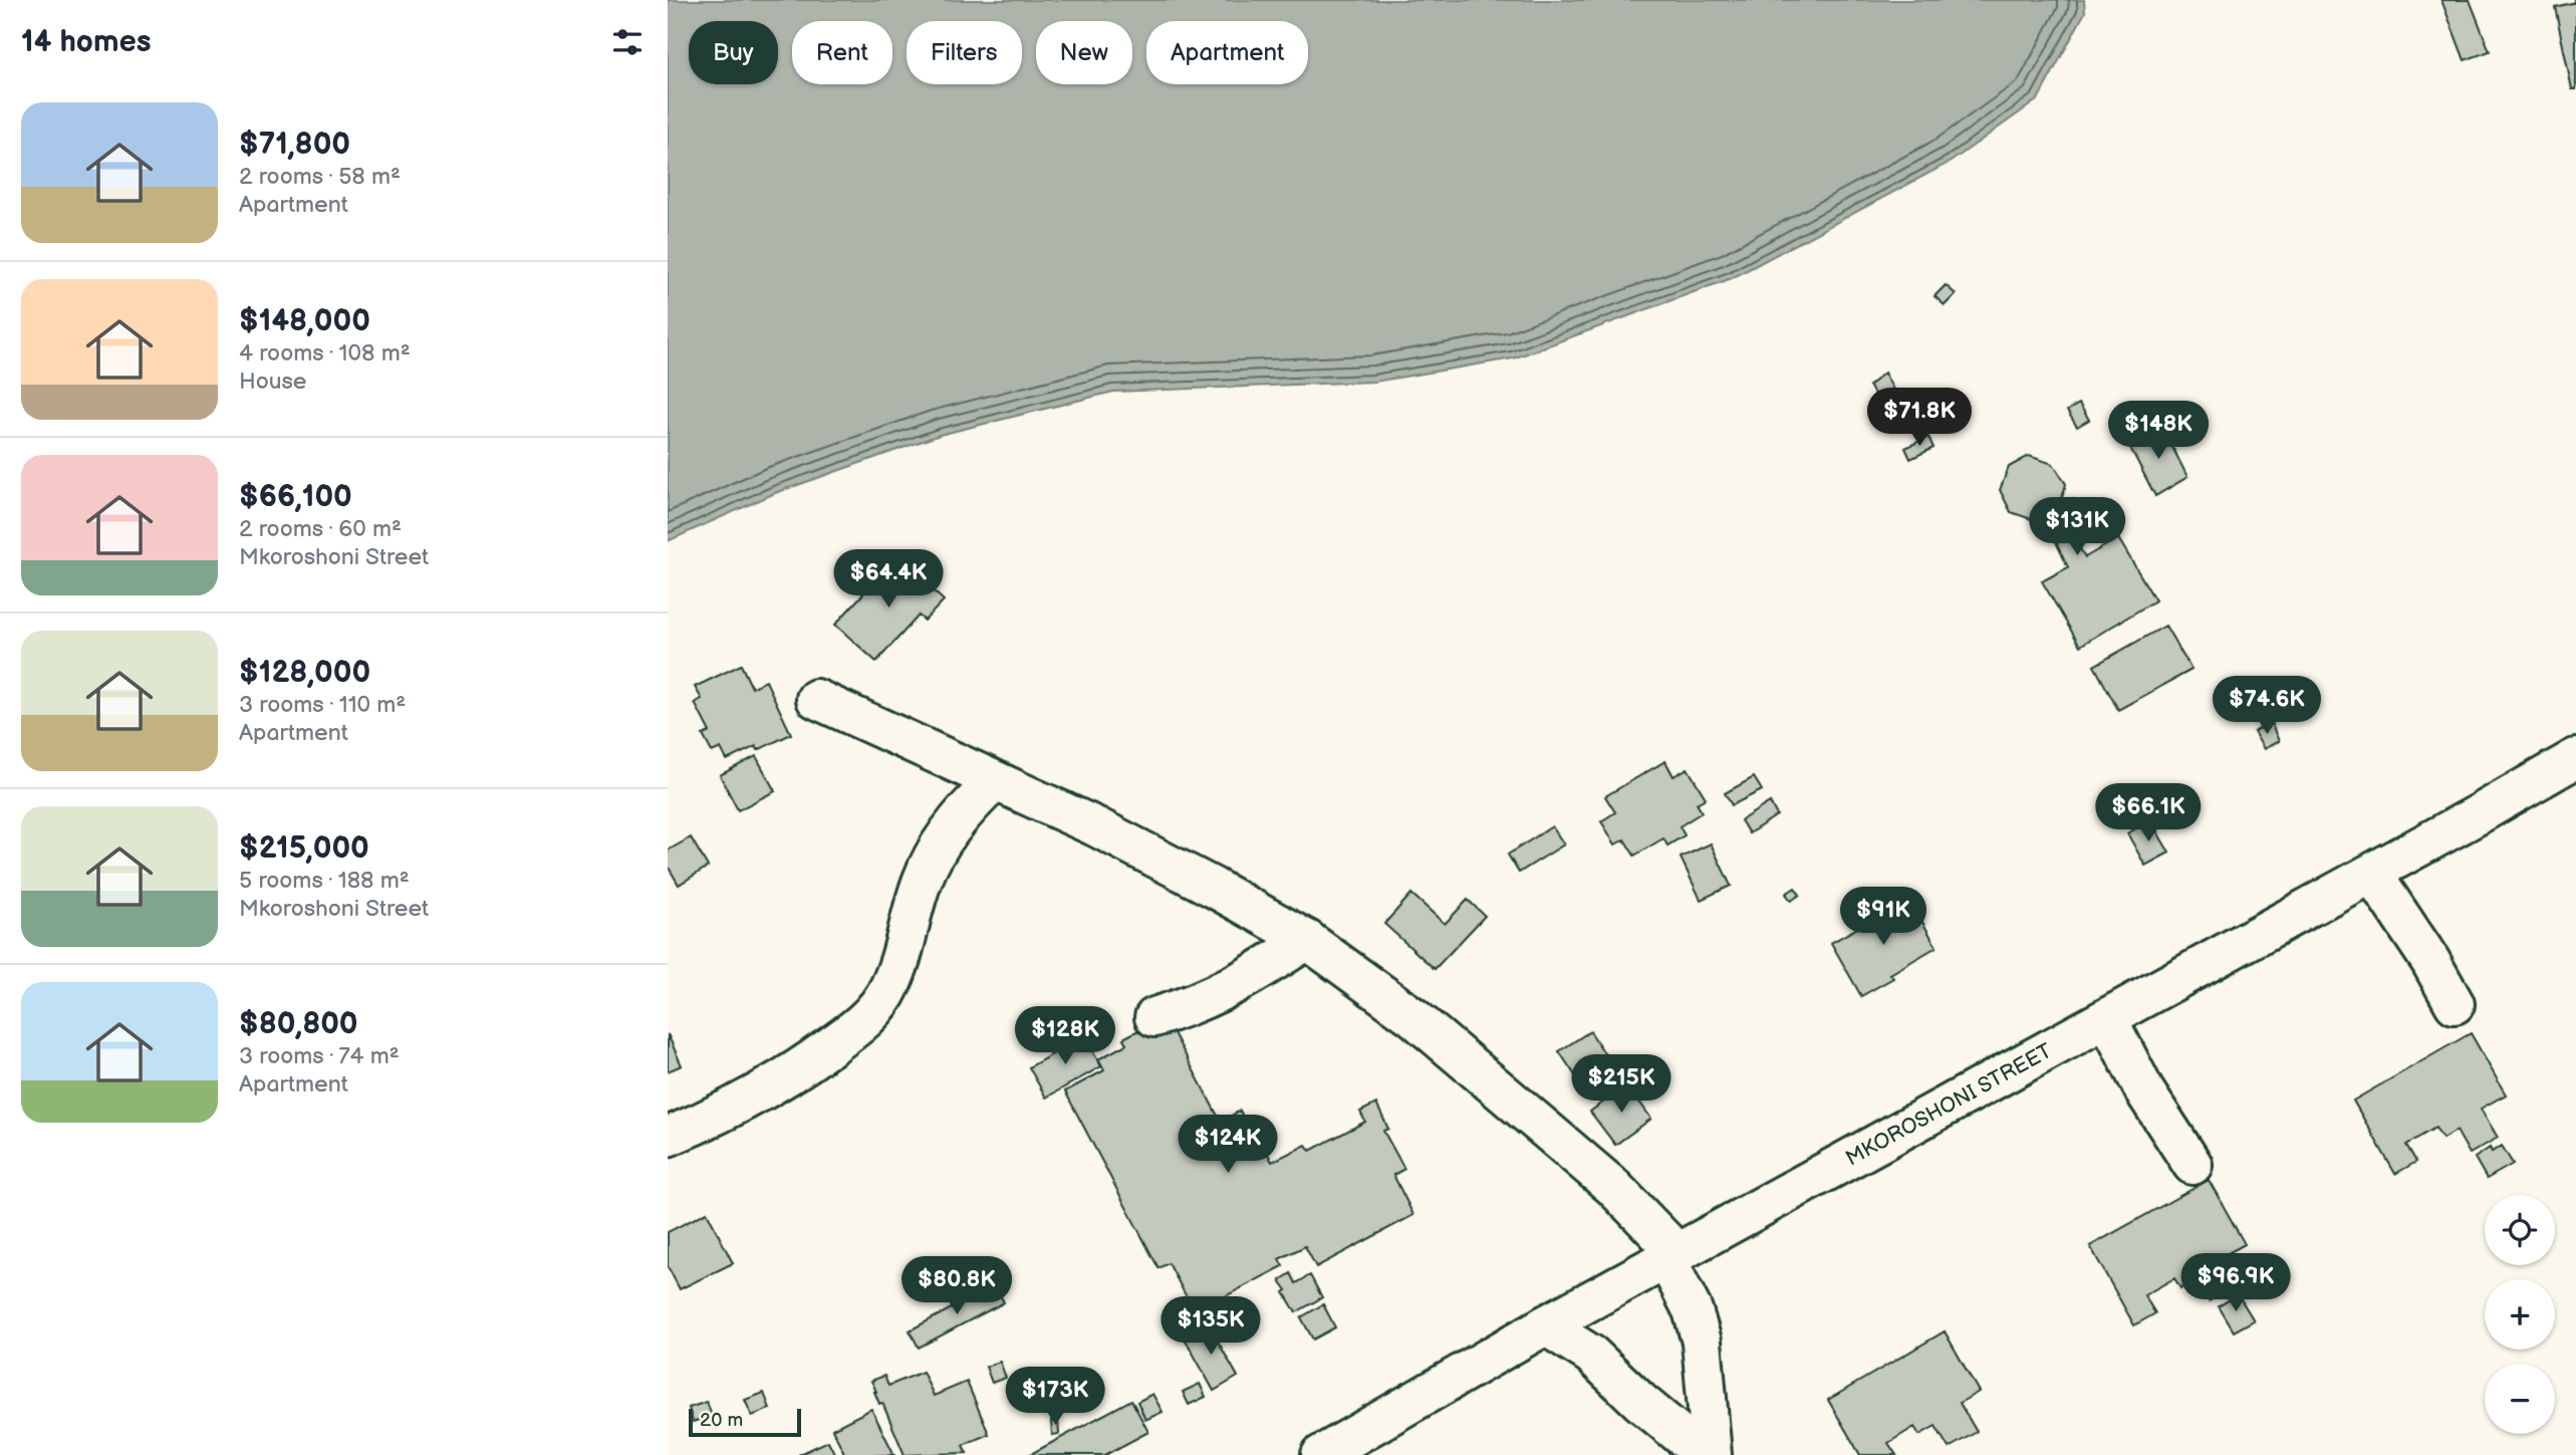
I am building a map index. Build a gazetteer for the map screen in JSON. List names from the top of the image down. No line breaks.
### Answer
{"streets":{"street":["MKOROSHONI STREET"]},"scale_bar":"20 m","page":{"heading":"14 homes","chip":["Buy","Rent","Filters","New","Apartment"],"list":[{"name":"$71,800","note":"2 rooms · 58 m² · Apartment"},{"name":"$148,000","note":"4 rooms · 108 m² · House"},{"name":"$66,100","note":"2 rooms · 60 m² · Mkoroshoni Street"},{"name":"$128,000","note":"3 rooms · 110 m² · Apartment"},{"name":"$215,000","note":"5 rooms · 188 m² · Mkoroshoni Street"},{"name":"$80,800","note":"3 rooms · 74 m² · Apartment"}],"price":["$71.8K","$148K","$131K","$64.4K","$74.6K","$66.1K","$91K","$128K","$215K","$124K","$96.9K","$80.8K","$135K","$173K"],"map_buttons":["+","−"],"scale":"20 m"}}
